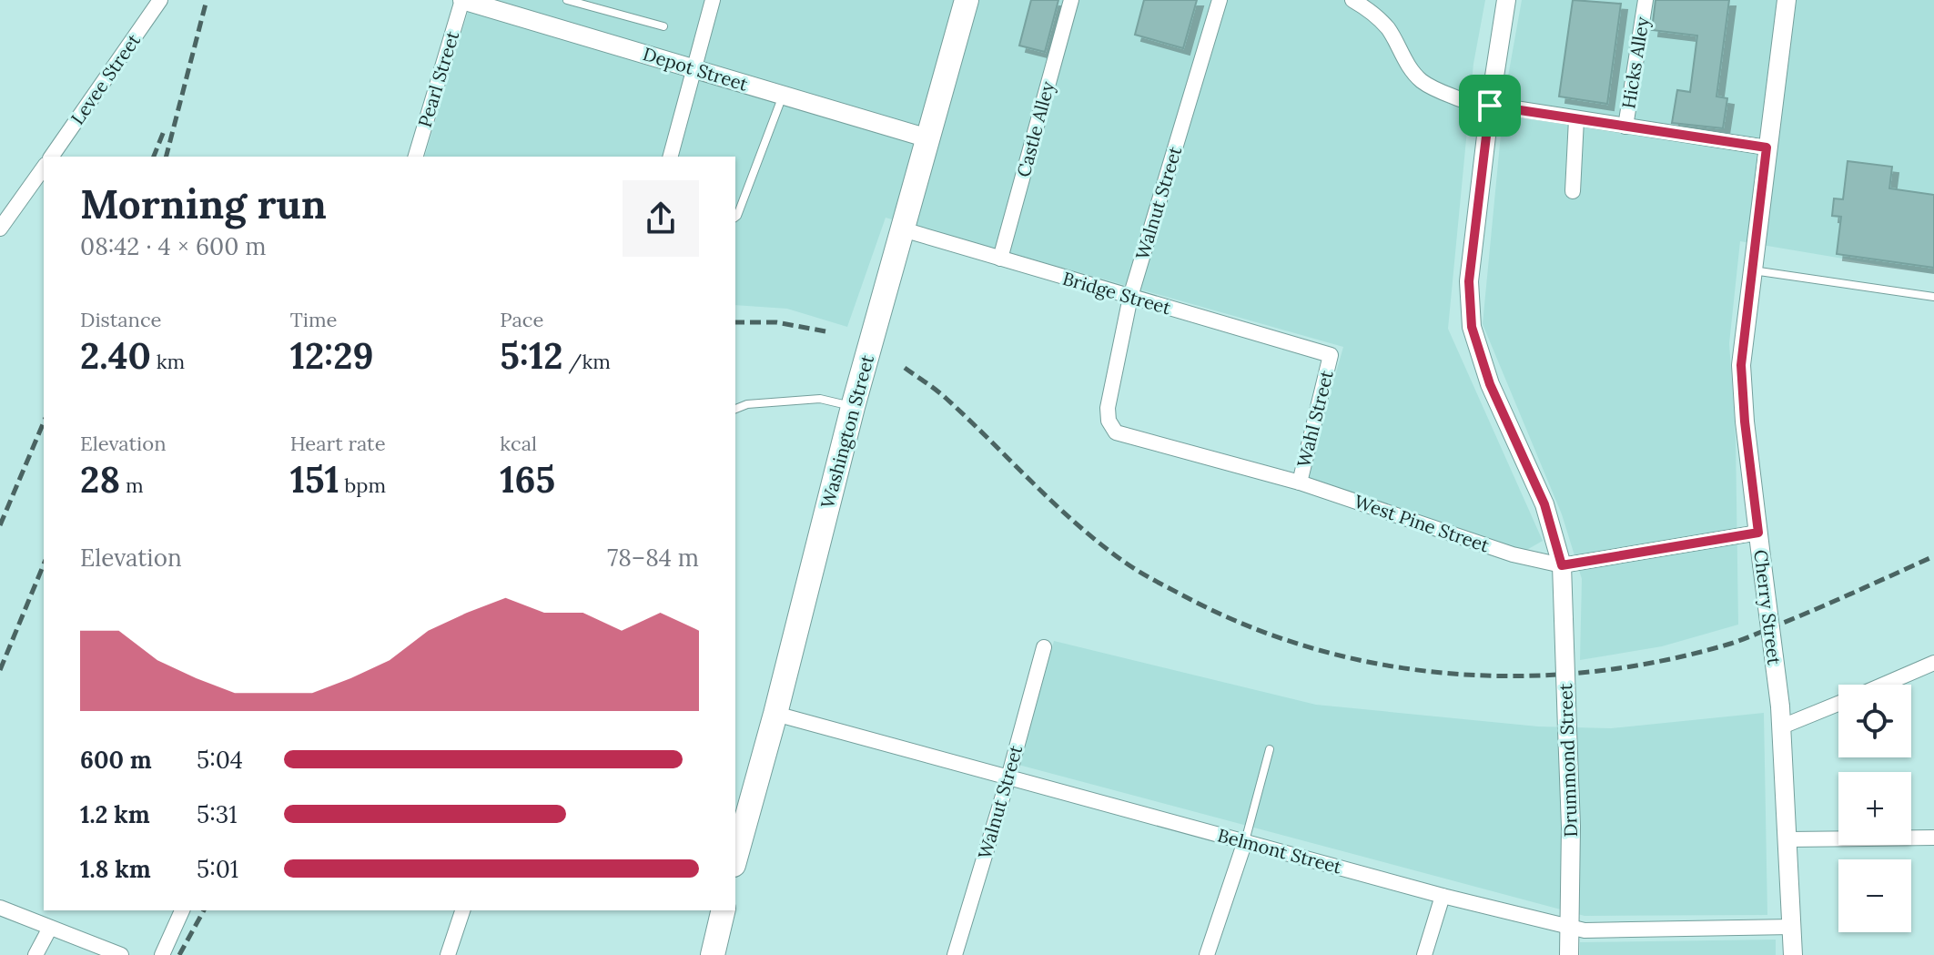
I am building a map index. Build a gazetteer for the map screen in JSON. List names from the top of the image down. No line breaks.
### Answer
{"streets":{"main road":["Washington Street"],"street":["Hicks Alley","Depot Street","Levee Street","Pearl Street","Castle Alley","Walnut Street","Bridge Street","Wahl Street","West Pine Street","Cherry Street","Drummond Street","Belmont Street"]},"crossings":[["Depot Street","Pearl Street"],["Depot Street","Washington Street"],["Castle Alley","Bridge Street"],["Walnut Street","Bridge Street"],["Walnut Street","West Pine Street"],["Walnut Street","Belmont Street"],["Bridge Street","Wahl Street"],["Bridge Street","Washington Street"],["Wahl Street","West Pine Street"],["Washington Street","Belmont Street"],["West Pine Street","Cherry Street"],["West Pine Street","Drummond Street"],["Cherry Street","Belmont Street"],["Drummond Street","Belmont Street"]],"page":{"heading":["Morning run","08:42 · 4 × 600 m"],"stats":[["Distance","2.40 km"],["Time","12:29"],["Pace","5:12 /km"],["Elevation","28 m"],["Heart rate","151 bpm"],["kcal","165"]],"chart":["Elevation","78–84 m"],"map_buttons":["+","−"],"list":[{"name":"600 m","note":"5:04"},{"name":"1.2 km","note":"5:31"},{"name":"1.8 km","note":"5:01"}]}}
